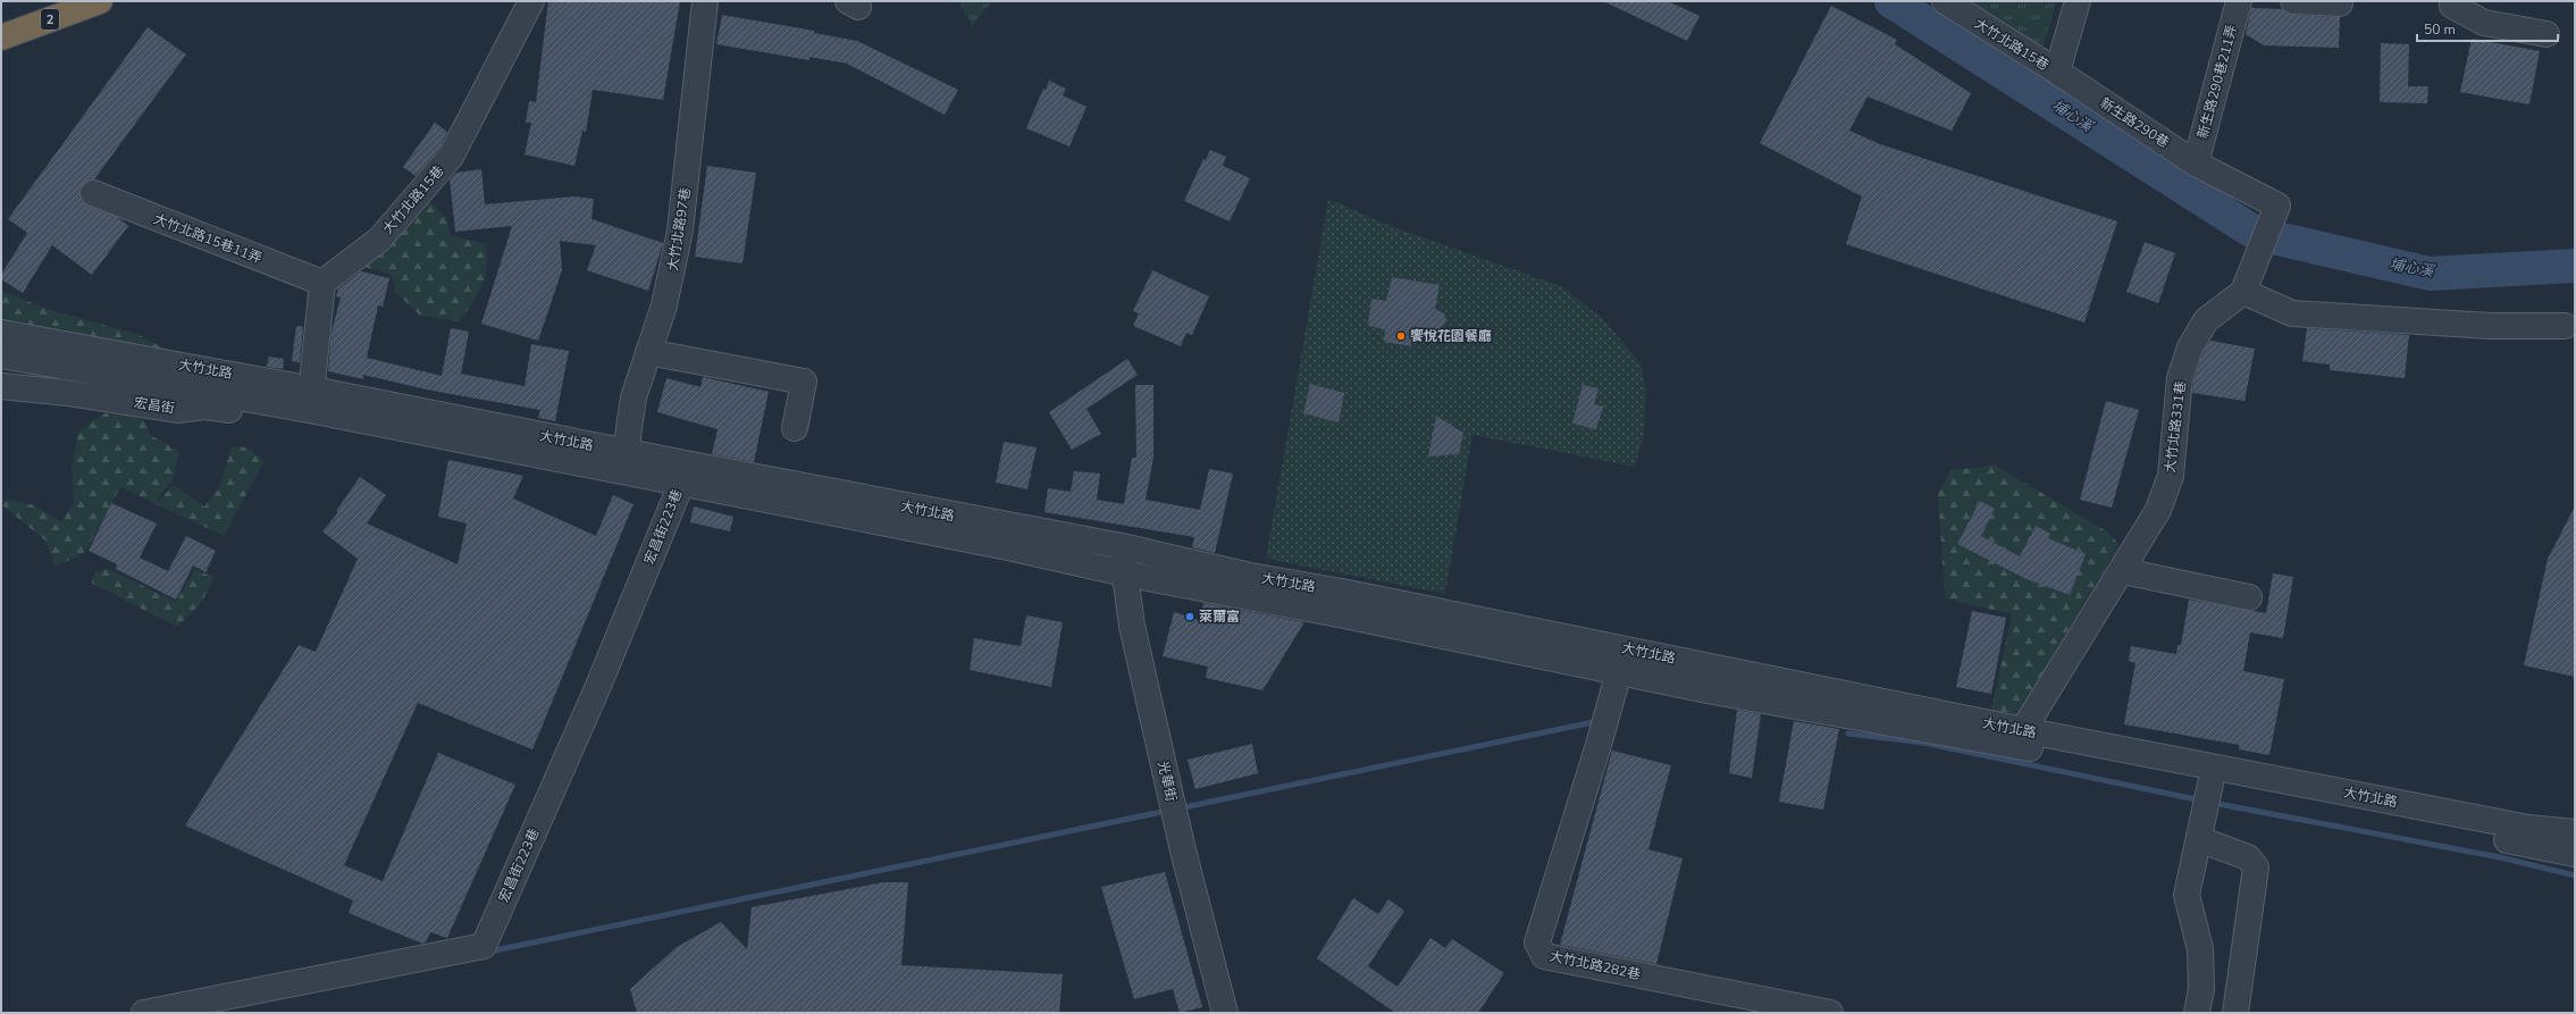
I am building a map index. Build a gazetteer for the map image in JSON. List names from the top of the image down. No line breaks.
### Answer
{"streets":{"highway":["2"],"street":["大竹北路15巷","新生路290巷211弄","新生路290巷","大竹北路97巷","大竹北路15巷11弄","大竹北路","宏昌街","大竹北路331巷","宏昌街223巷","光華街","大竹北路282巷"]},"crossings":[["大竹北路15巷","新生路290巷"],["大竹北路15巷","大竹北路15巷11弄"],["新生路290巷211弄","新生路290巷"],["新生路290巷","大竹北路331巷"],["大竹北路97巷","大竹北路"],["大竹北路","宏昌街"],["大竹北路","大竹北路331巷"],["大竹北路","宏昌街223巷"],["大竹北路","光華街"],["大竹北路","大竹北路282巷"]],"water":["埔心溪"],"places":["饗悅花園餐廳","萊爾富"],"scale_bar":"50 m"}
